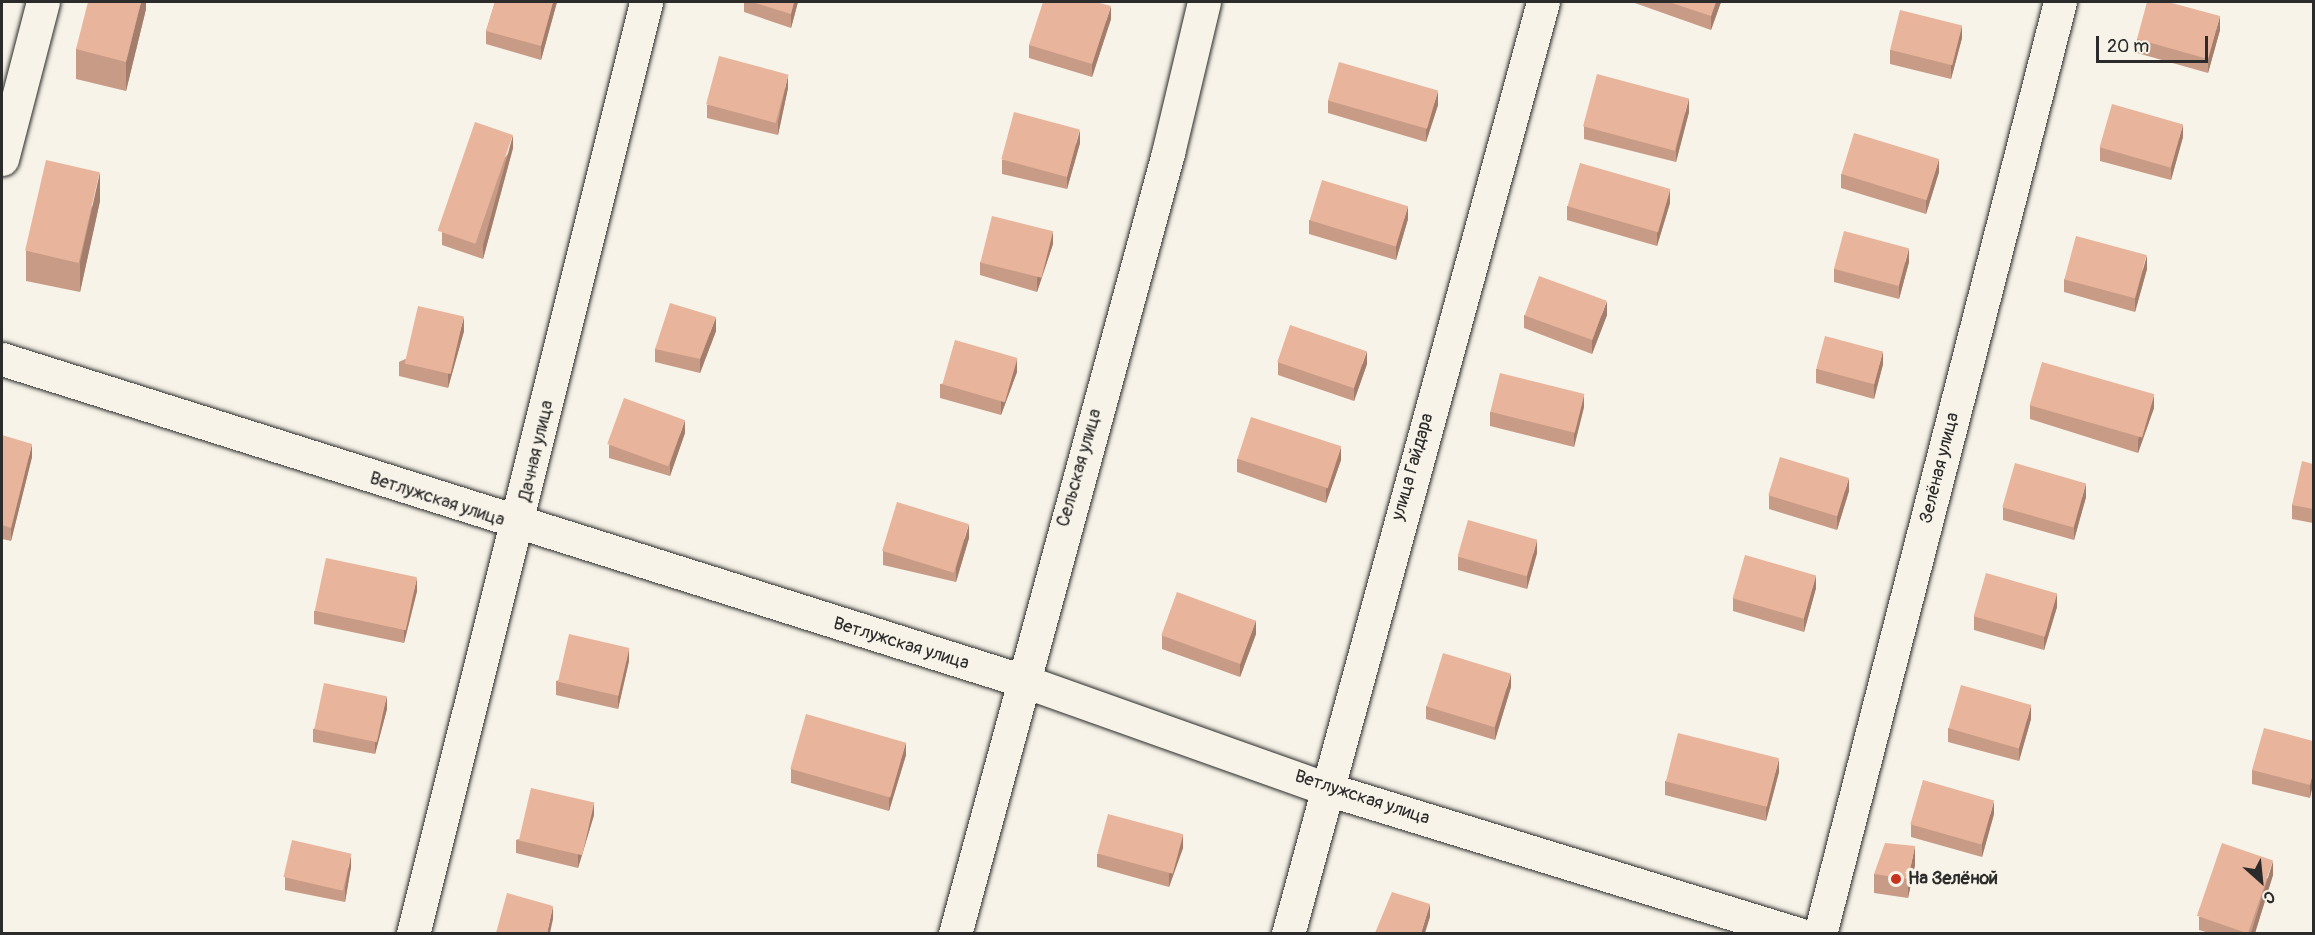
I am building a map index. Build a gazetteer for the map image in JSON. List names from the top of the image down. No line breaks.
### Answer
{"streets":{"street":["Дачная улица","улица Гайдара","Сельская улица","Зелёная улица","Ветлужская улица"]},"crossings":[["Дачная улица","Ветлужская улица"],["улица Гайдара","Ветлужская улица"],["Сельская улица","Ветлужская улица"]],"places":["На Зелёной"],"scale_bar":"20 m","north":"bottom right"}
